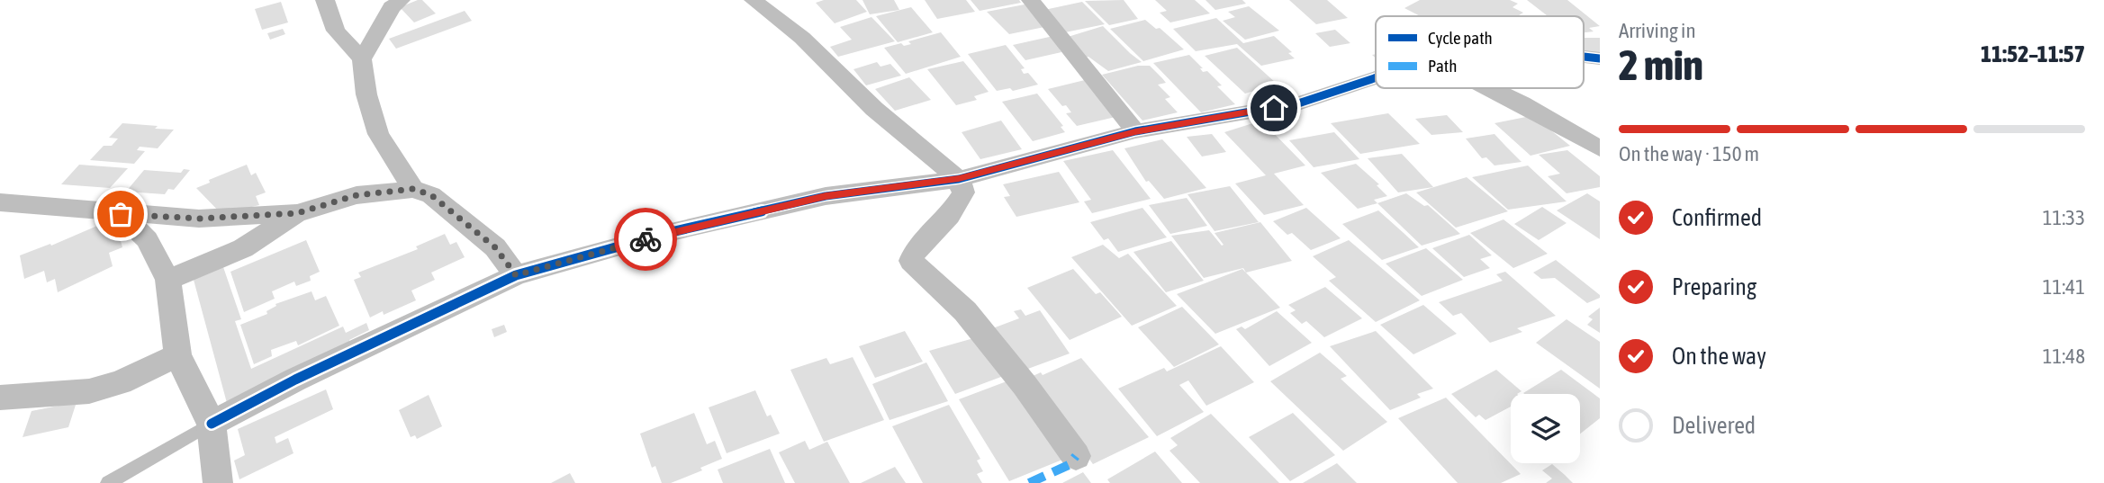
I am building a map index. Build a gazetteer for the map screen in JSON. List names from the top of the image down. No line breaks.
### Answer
{"legend":["Cycle path","Path"],"page":{"heading":["2 min","Arriving in","11:52–11:57"],"bar":"On the way · 150 m","list":[["Confirmed","11:33"],["Preparing","11:41"],["On the way","11:48"],"Delivered"]}}
